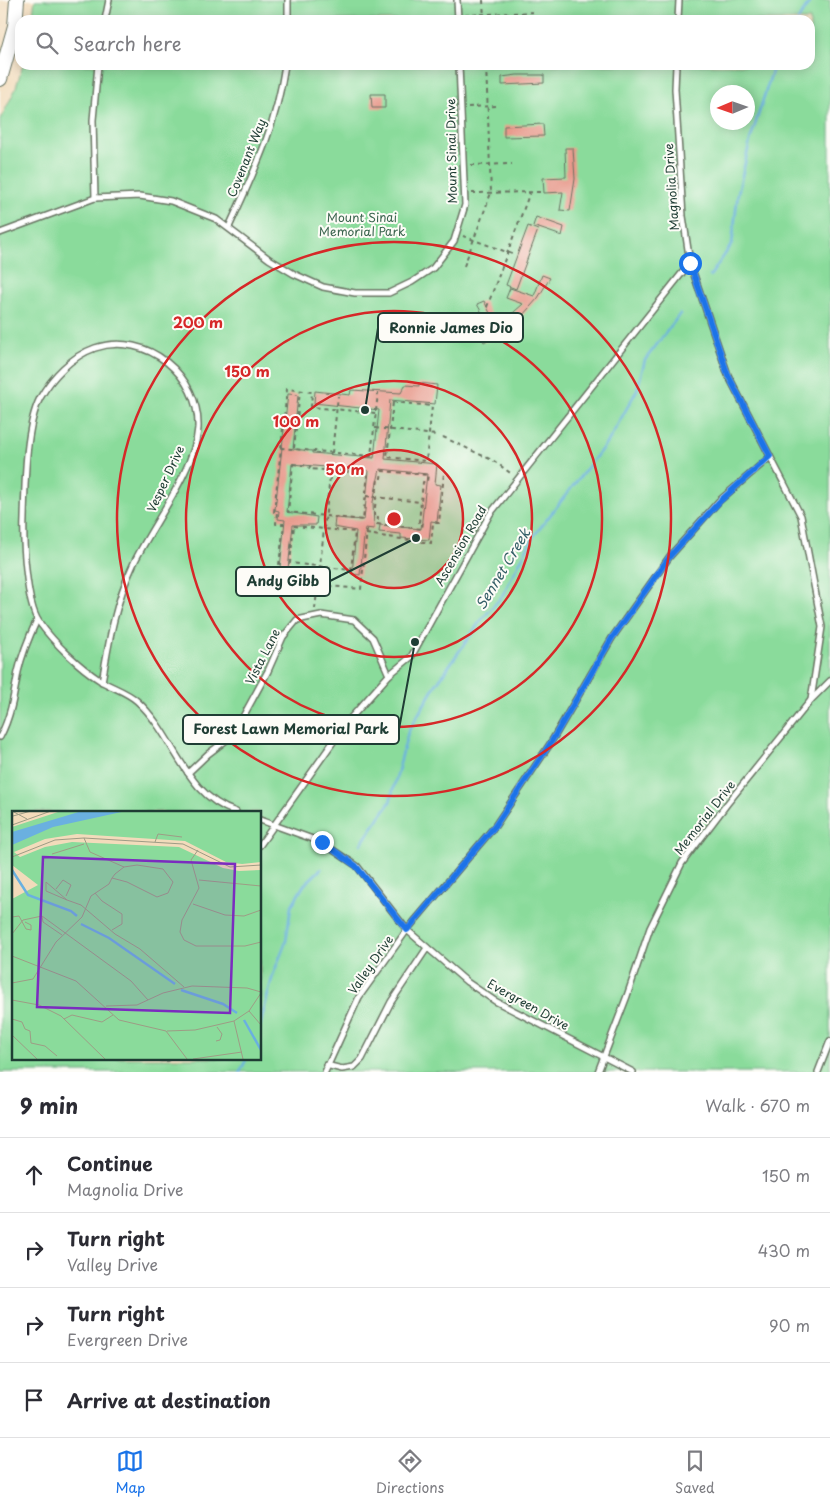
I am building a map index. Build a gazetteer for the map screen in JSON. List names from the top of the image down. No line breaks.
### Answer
{"streets":{"lane":["Mount Sinai Drive","Covenant Way","Magnolia Drive","Vesper Drive","Ascension Road","Vista Lane","Memorial Drive","Valley Drive","Evergreen Drive"]},"crossings":[["Mount Sinai Drive","Covenant Way"],["Magnolia Drive","Ascension Road"],["Magnolia Drive","Memorial Drive"],["Magnolia Drive","Valley Drive"],["Ascension Road","Vista Lane"],["Ascension Road","Evergreen Drive"],["Memorial Drive","Evergreen Drive"],["Valley Drive","Evergreen Drive"]],"water":["Sennet Creek"],"parks":["Mount Sinai Memorial Park"],"places":["Ronnie James Dio","Andy Gibb","Forest Lawn Memorial Park"],"north":"left","page":{"search":"Search here","heading":["9 min","Walk · 670 m"],"list":[["Continue","Magnolia Drive","150 m"],["Turn right","Valley Drive","430 m"],["Turn right","Evergreen Drive","90 m"],"Arrive at destination"],"nav":["Map","Directions","Saved"]},"rings":["200 m","150 m","100 m","50 m"]}
